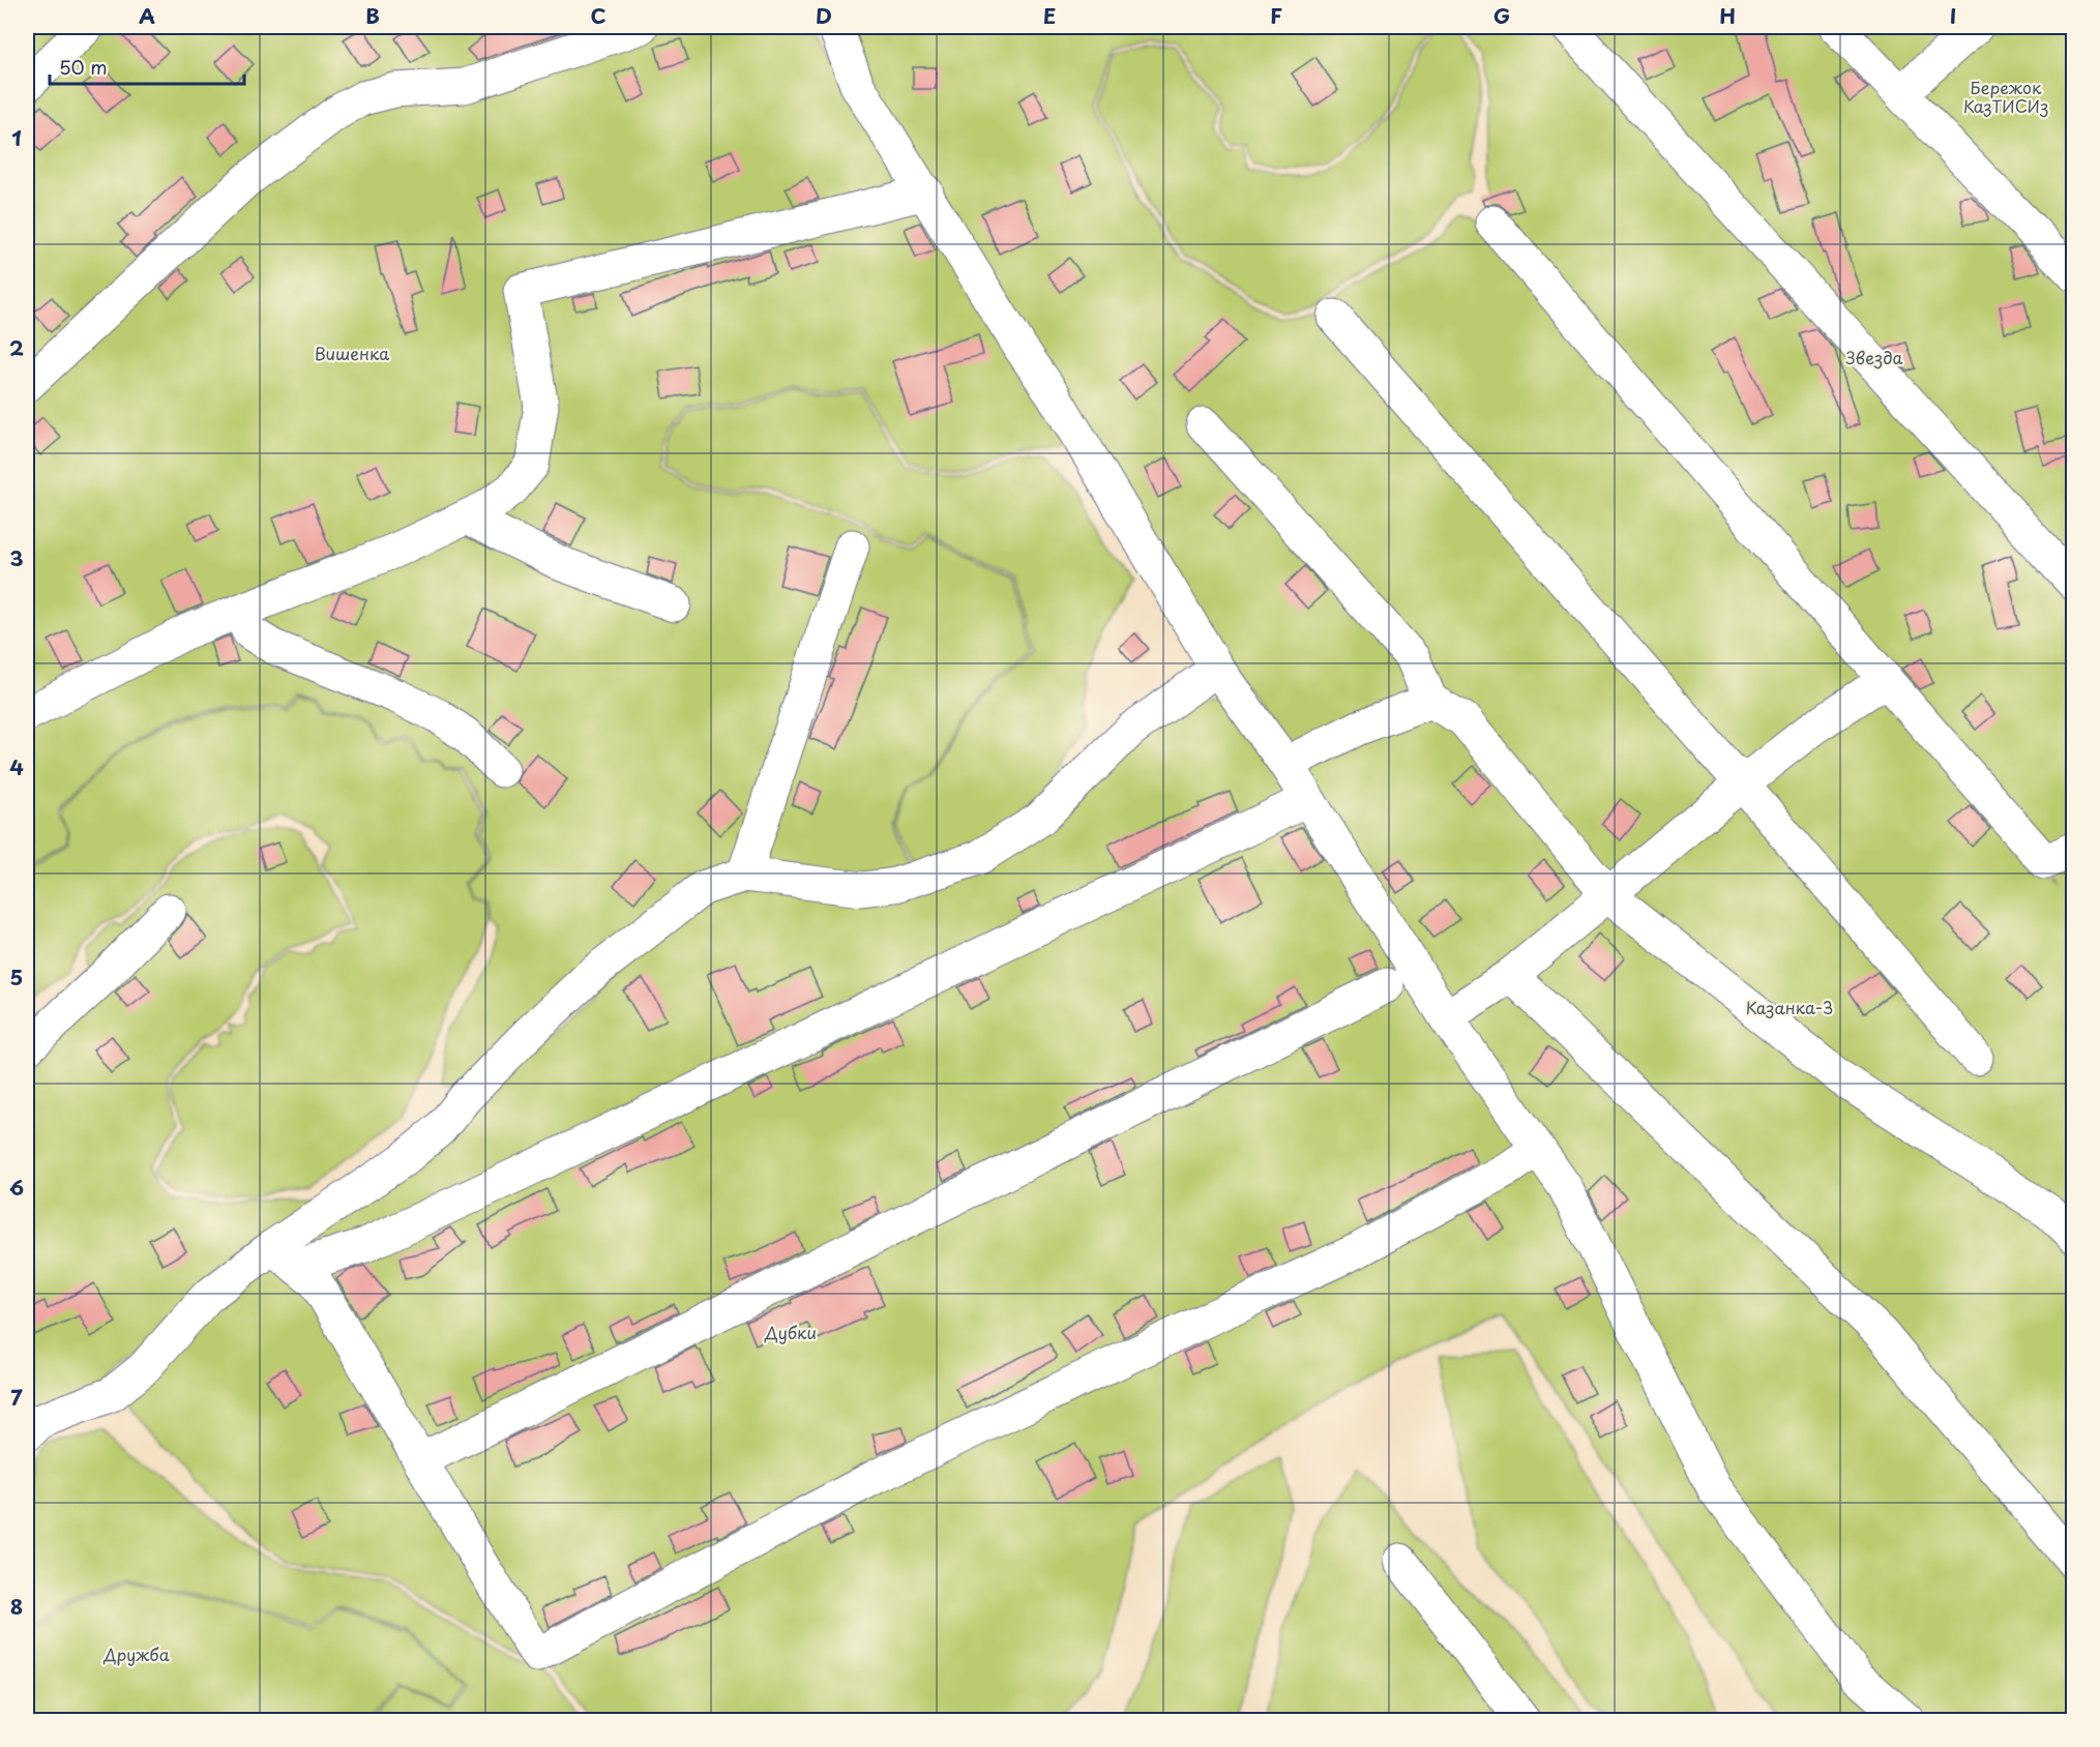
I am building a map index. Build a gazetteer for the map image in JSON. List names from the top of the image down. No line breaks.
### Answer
{"parks":["Бережок КазТИСИз","Вишенка","Звезда","Казанка-3","Дубки","Дружба"],"scale_bar":"50 m","grid":{"columns":["A","B","C","D","E","F","G","H","I"],"rows":["1","2","3","4","5","6","7","8"]}}
